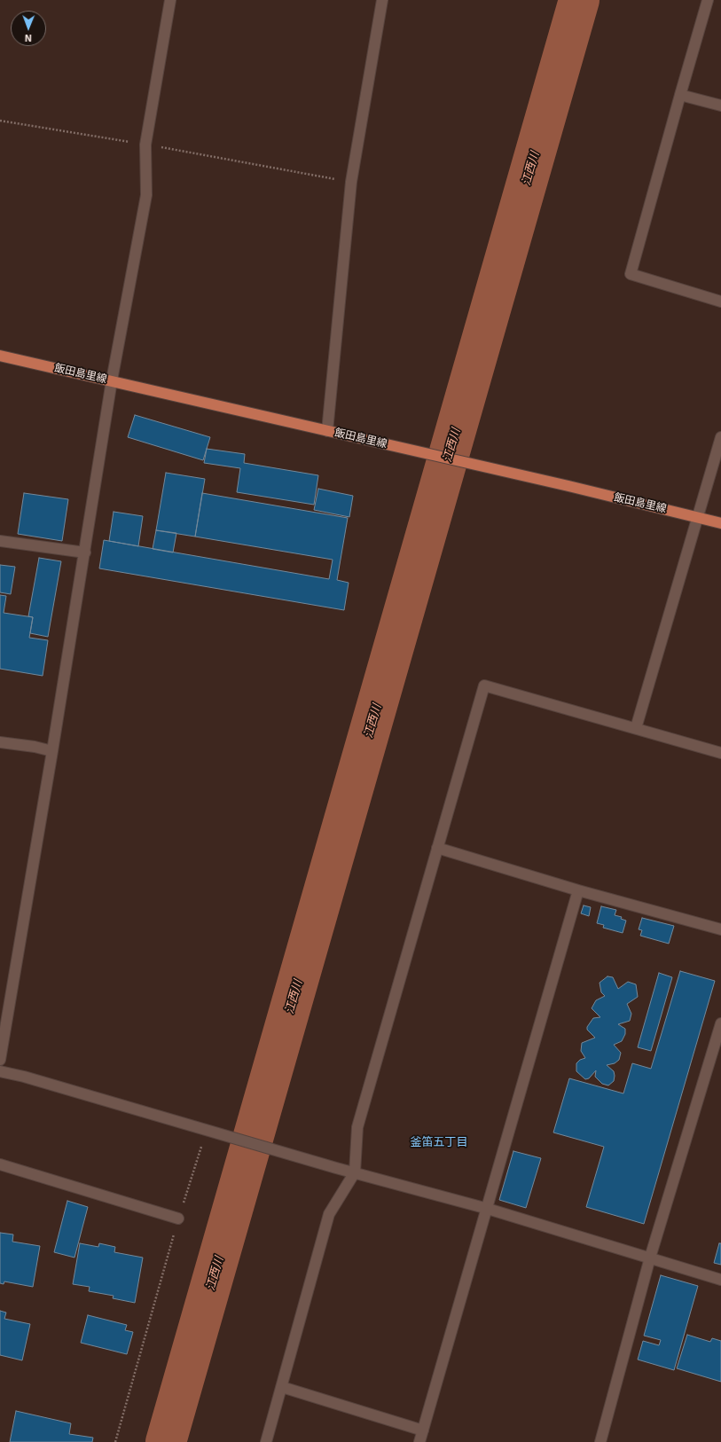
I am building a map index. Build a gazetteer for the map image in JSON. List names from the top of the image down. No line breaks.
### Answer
{"streets":{"main road":["飯田島里線"]},"districts":["釜笛五丁目"],"water":["江西川"],"north":"bottom"}
